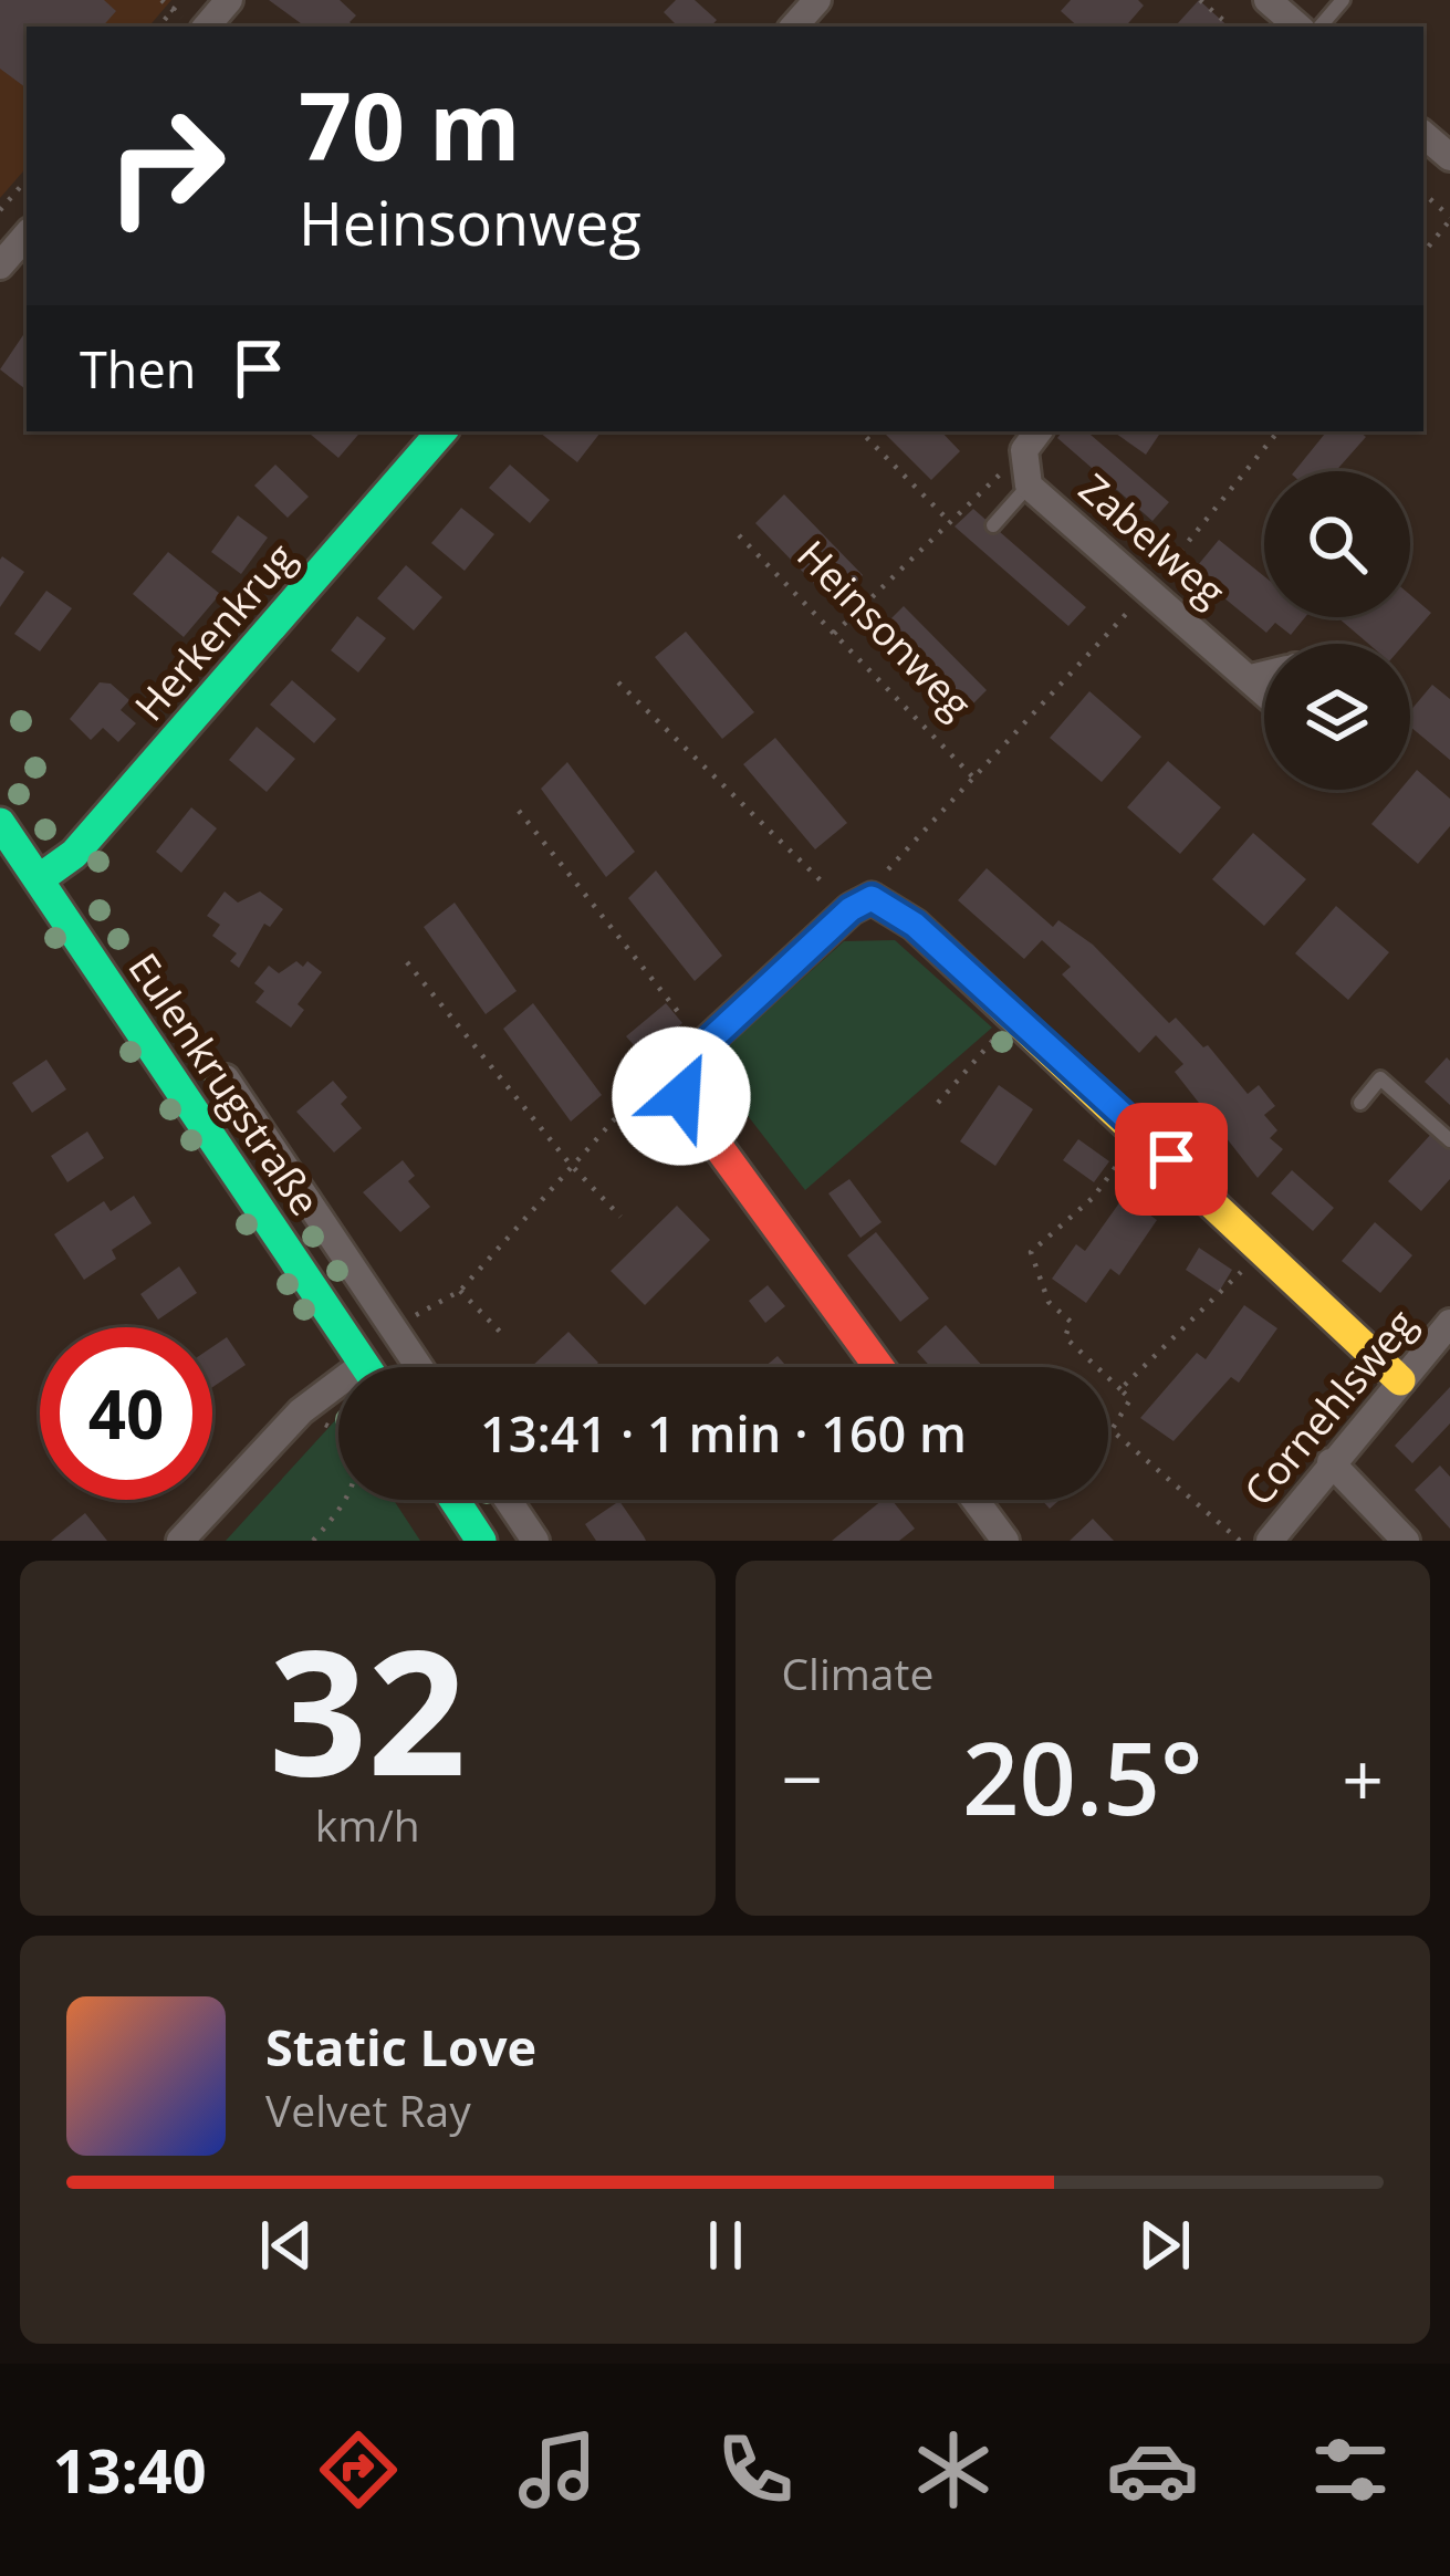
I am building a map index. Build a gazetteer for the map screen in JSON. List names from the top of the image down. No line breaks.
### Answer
{"streets":{"street":["Zabelweg","Herkenkrug","Eulenkrugstraße","Cornehlsweg"],"path":["Heinsonweg"]},"crossings":[["Zabelweg","Heinsonweg"],["Herkenkrug","Eulenkrugstraße"]],"page":{"turn":["70 m","Heinsonweg"],"then":"Then","limit":"40","trip":"13:41 · 1 min · 160 m","tile":[["32","km/h"],"Climate"],"heat":["−","20.5°","+"],"song":["Static Love","Velvet Ray"],"tabs":"13:40"}}
